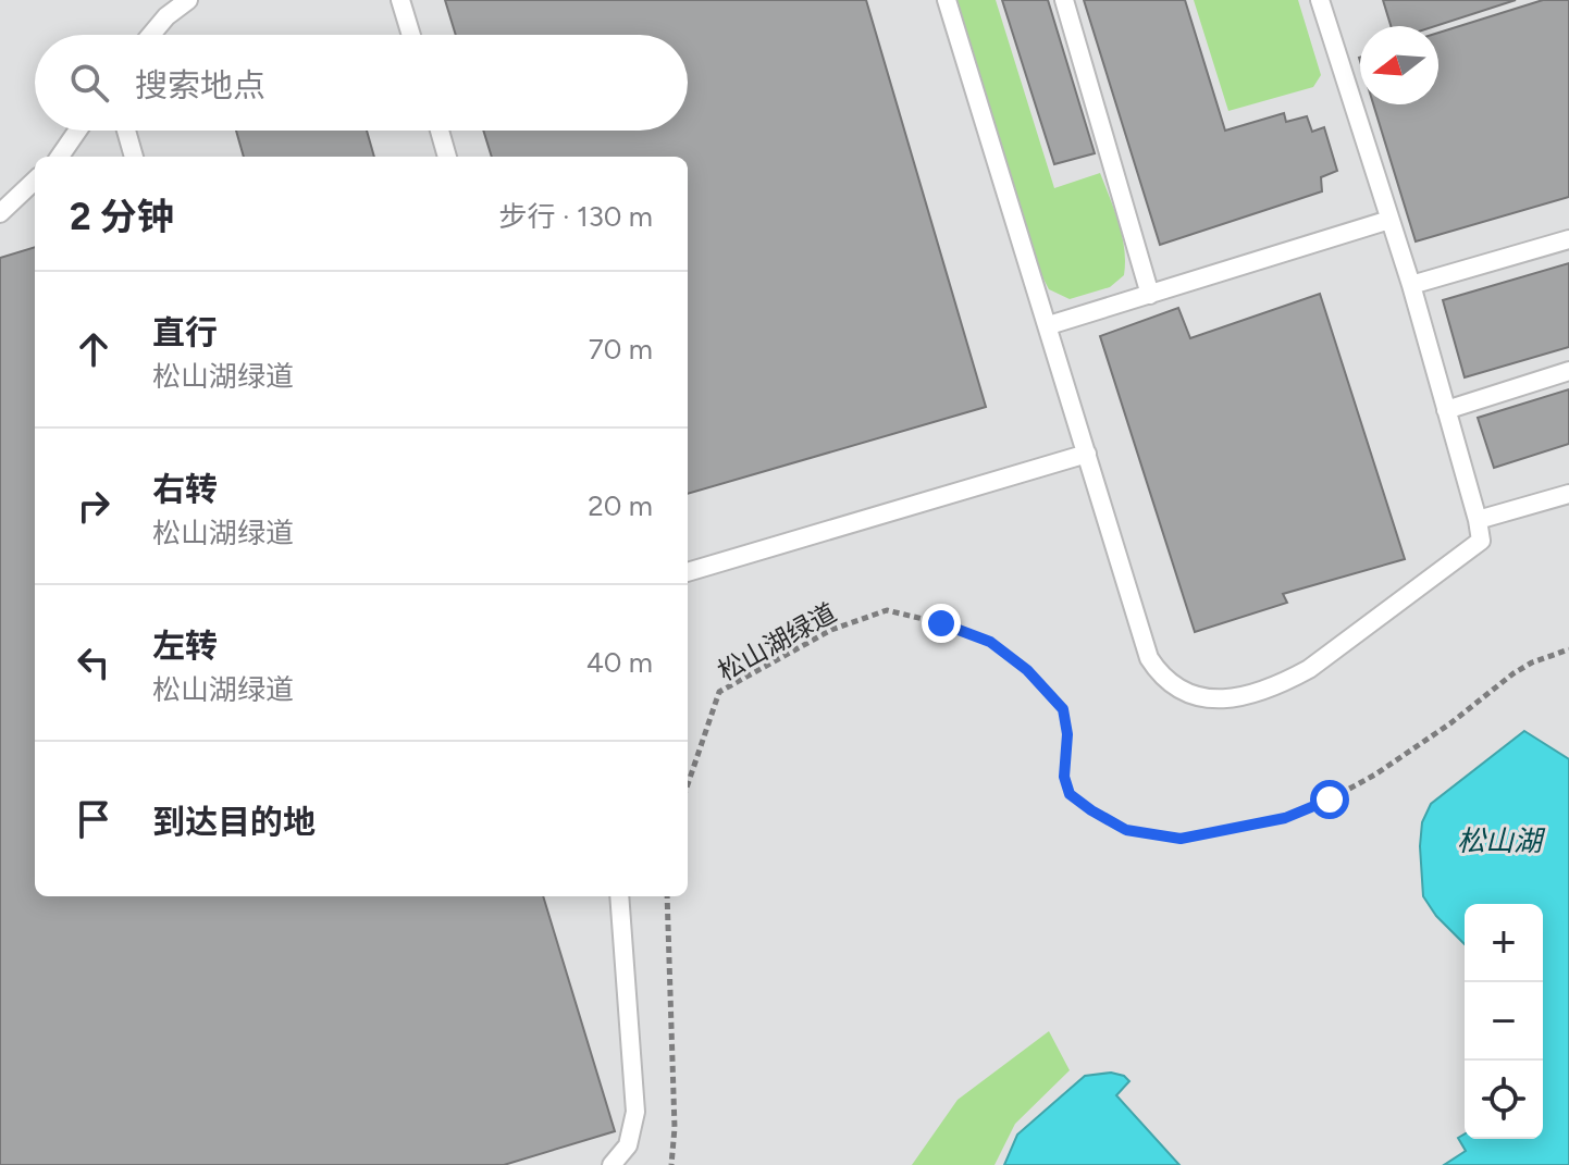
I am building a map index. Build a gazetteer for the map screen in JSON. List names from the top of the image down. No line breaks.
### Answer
{"streets":{"path":["松山湖绿道"]},"water":["松山湖"],"north":"left","page":{"search":"搜索地点","heading":["2 分钟","步行 · 130 m"],"list":[["直行","松山湖绿道","70 m"],["右转","松山湖绿道","20 m"],["左转","松山湖绿道","40 m"],"到达目的地"],"map_buttons":["+","−"]}}
